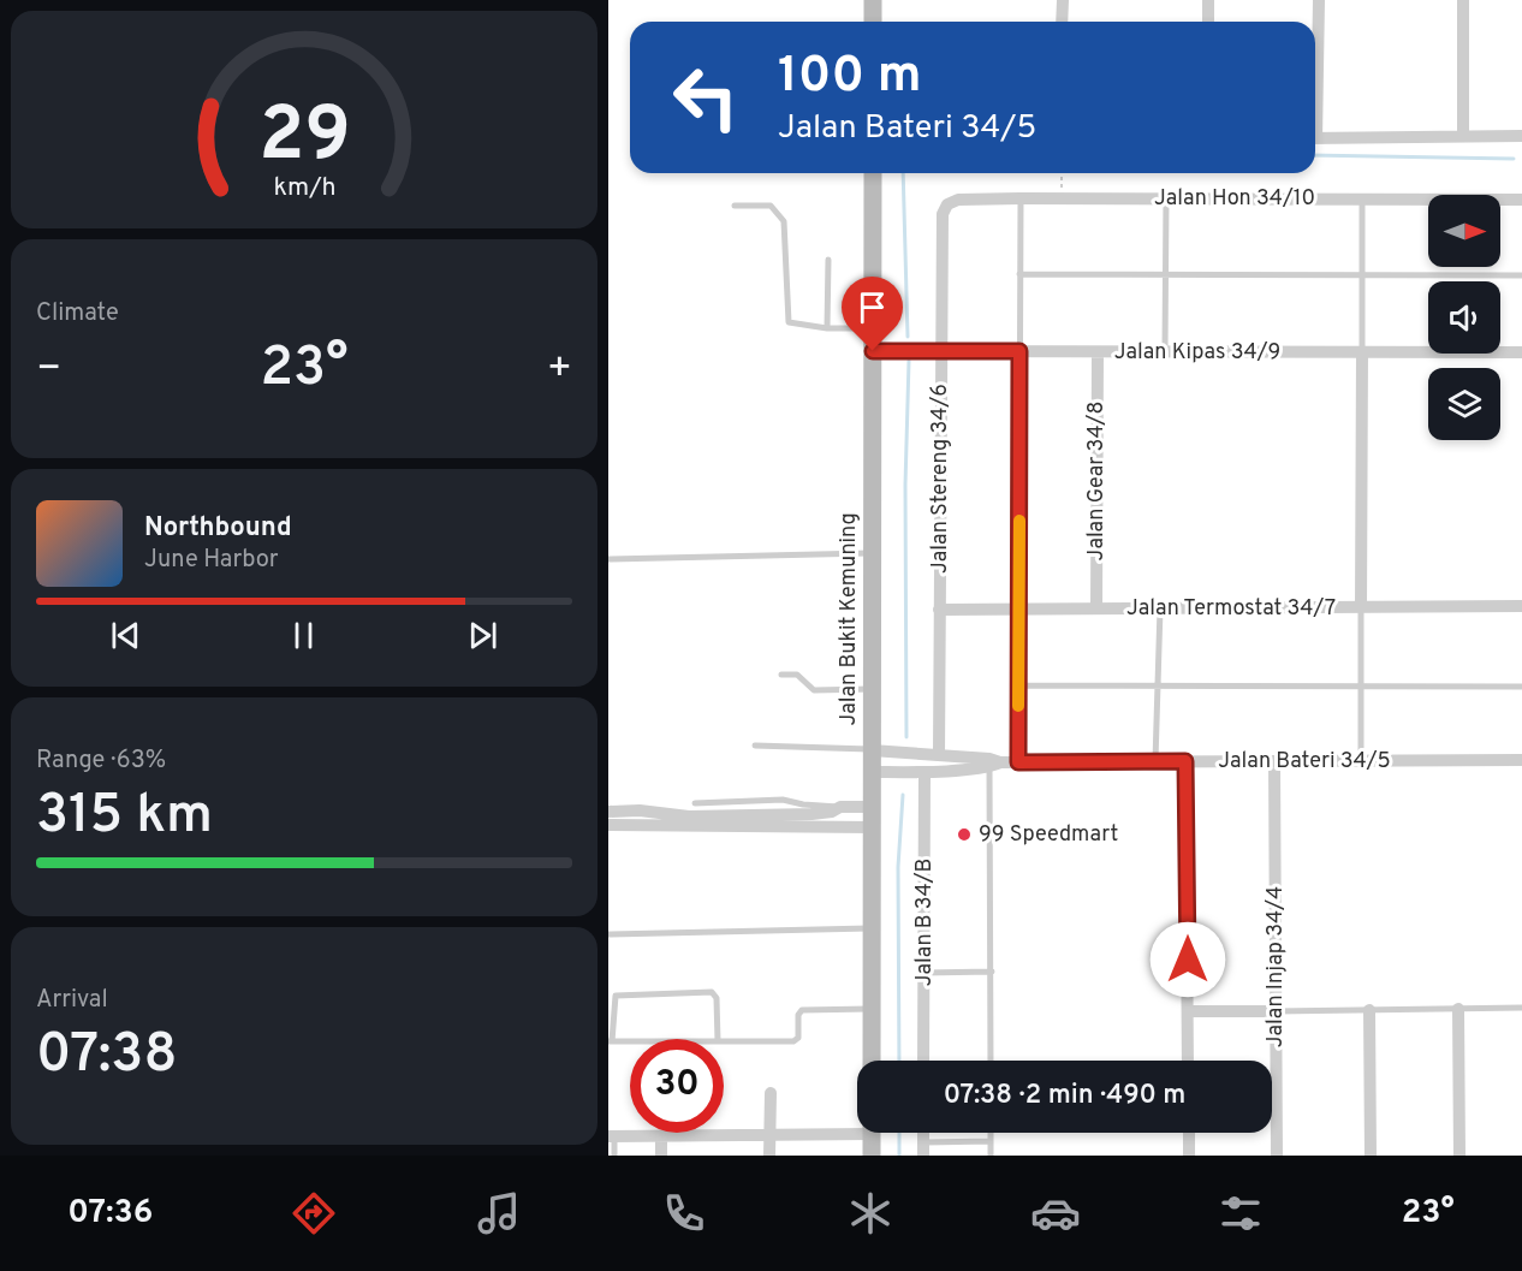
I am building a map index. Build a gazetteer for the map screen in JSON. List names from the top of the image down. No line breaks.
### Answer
{"streets":{"main road":["Jalan Bukit Kemuning"],"street":["Jalan Hon 34/10","Jalan Kipas 34/9","Jalan Stereng 34/6","Jalan Gear 34/8","Jalan Termostat 34/7","Jalan Bateri 34/5","Jalan B 34/B","Jalan Injap 34/4"]},"crossings":[["Jalan Hon 34/10","Jalan Stereng 34/6"],["Jalan Kipas 34/9","Jalan Stereng 34/6"],["Jalan Kipas 34/9","Jalan Gear 34/8"],["Jalan Kipas 34/9","Jalan Bukit Kemuning"],["Jalan Stereng 34/6","Jalan Termostat 34/7"],["Jalan Gear 34/8","Jalan Termostat 34/7"],["Jalan Bateri 34/5","Jalan Injap 34/4"]],"places":["99 Speedmart"],"north":"right","page":{"turn":["100 m","Jalan Bateri 34/5"],"tile":["Climate",["Range · 63%","315 km"],["Arrival","07:38"]],"heat":["−","23°","+"],"song":["Northbound","June Harbor"],"limit":"30","trip":"07:38 · 2 min · 490 m","tabs":["07:36","23°"],"gauge":["29","km/h"]}}
